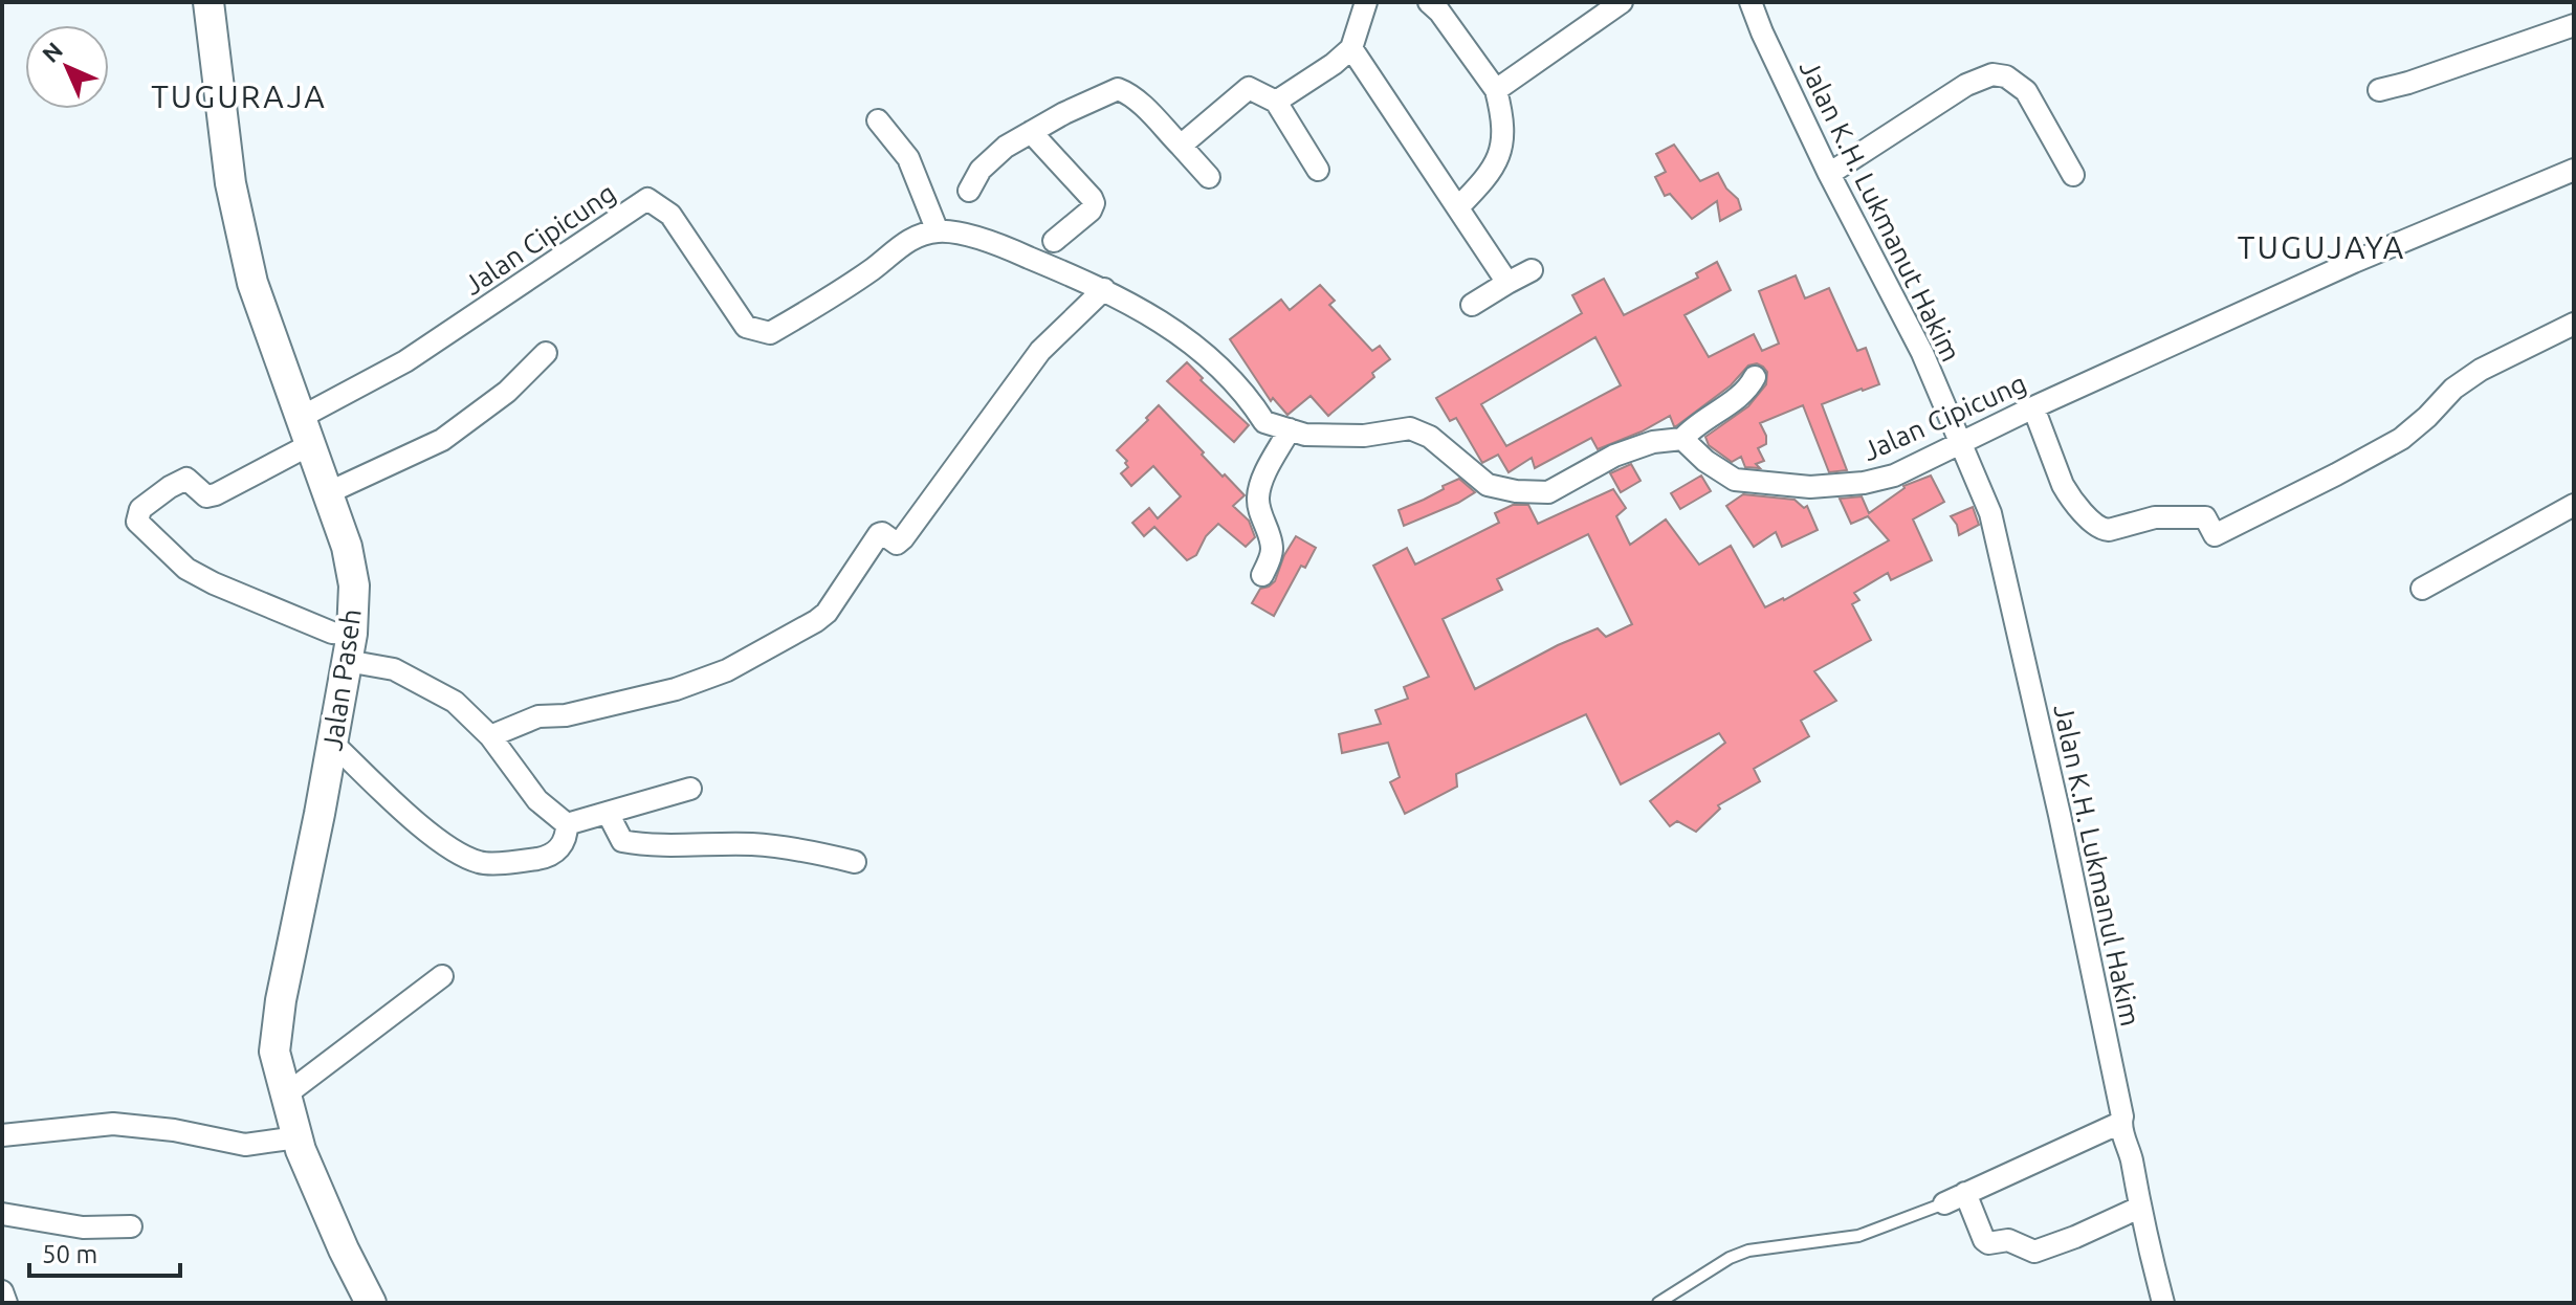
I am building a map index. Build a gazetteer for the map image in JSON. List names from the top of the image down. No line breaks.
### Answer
{"streets":{"street":["Jalan K.H. Lukmanut Hakim","Jalan Cipicung","Jalan Paseh","Jalan K.H. Lukmanul Hakim"]},"crossings":[["Jalan K.H. Lukmanut Hakim","Jalan Cipicung"],["Jalan K.H. Lukmanut Hakim","Jalan K.H. Lukmanul Hakim"],["Jalan Cipicung","Jalan Paseh"],["Jalan Cipicung","Jalan K.H. Lukmanul Hakim"]],"districts":["TUGURAJA","TUGUJAYA"],"scale_bar":"50 m","north":"top left"}
